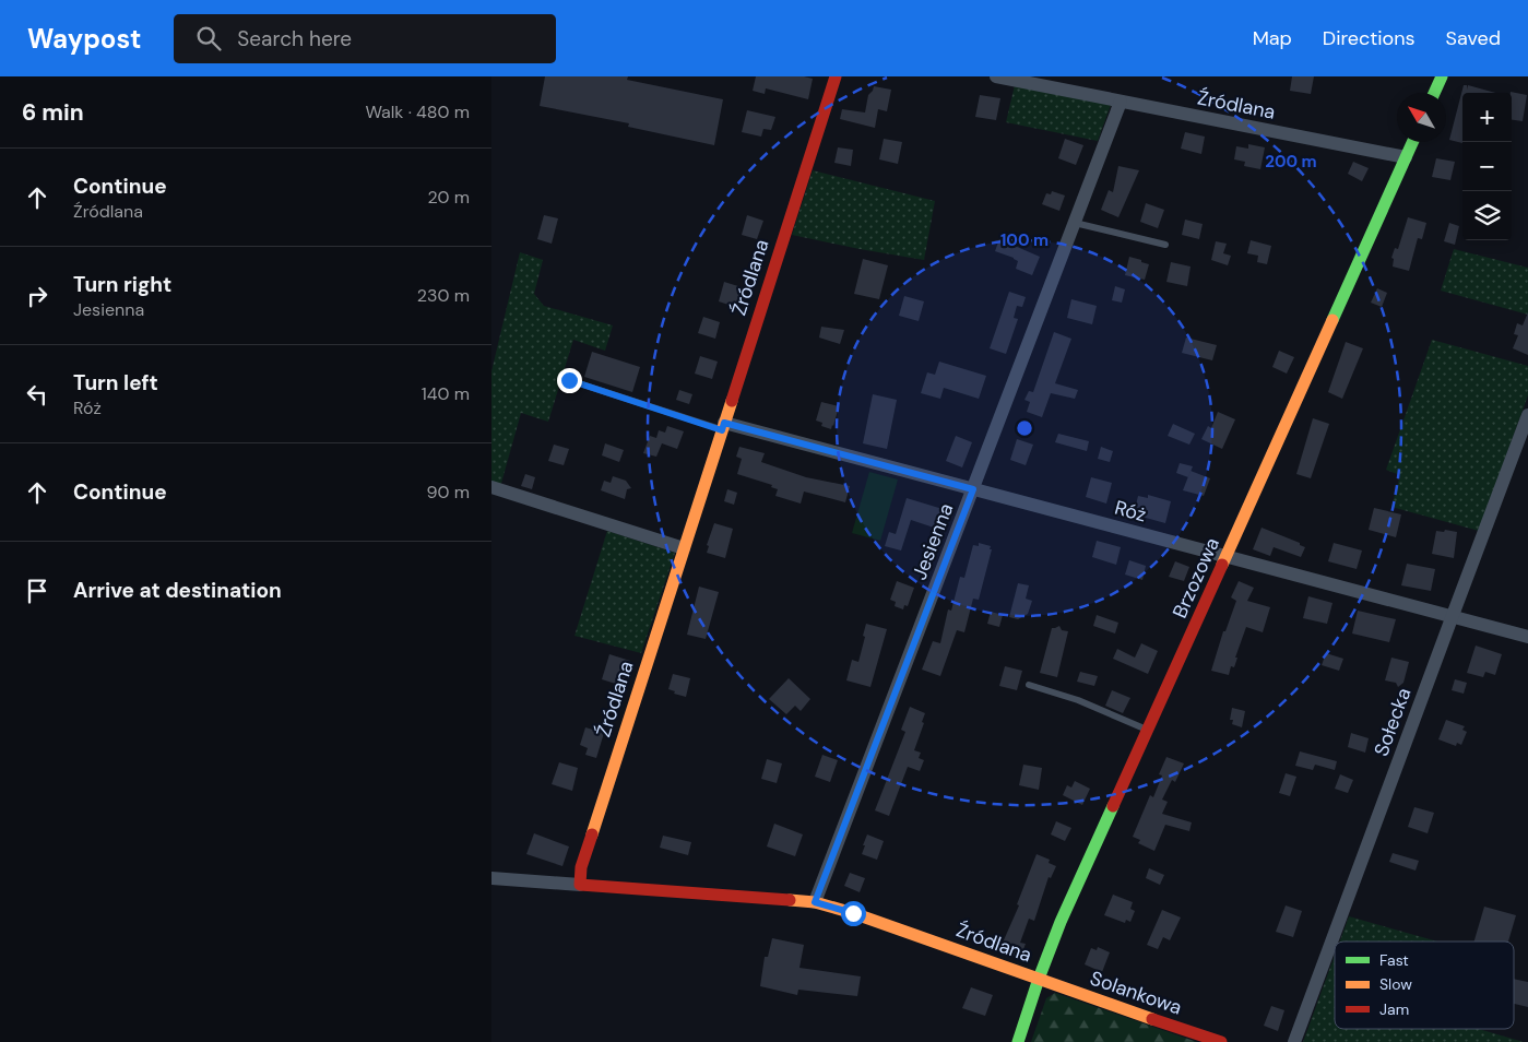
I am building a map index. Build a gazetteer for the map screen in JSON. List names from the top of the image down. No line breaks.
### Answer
{"streets":{"street":["Źródlana","Róż","Jesienna","Brzozowa","Sołecka","Solankowa"]},"crossings":[["Źródlana","Róż"],["Źródlana","Jesienna"],["Źródlana","Brzozowa"],["Źródlana","Solankowa"],["Róż","Jesienna"],["Róż","Brzozowa"],["Róż","Sołecka"],["Brzozowa","Solankowa"]],"legend":["Fast","Slow","Jam"],"north":"top left","page":{"header":"Waypost","search":"Search here","nav":["Map","Directions","Saved"],"heading":["6 min","Walk · 480 m"],"map_buttons":["+","−"],"list":[["Continue","Źródlana","20 m"],["Turn right","Jesienna","230 m"],["Turn left","Róż","140 m"],["Continue","90 m"],"Arrive at destination"]},"rings":["200 m","100 m"]}
